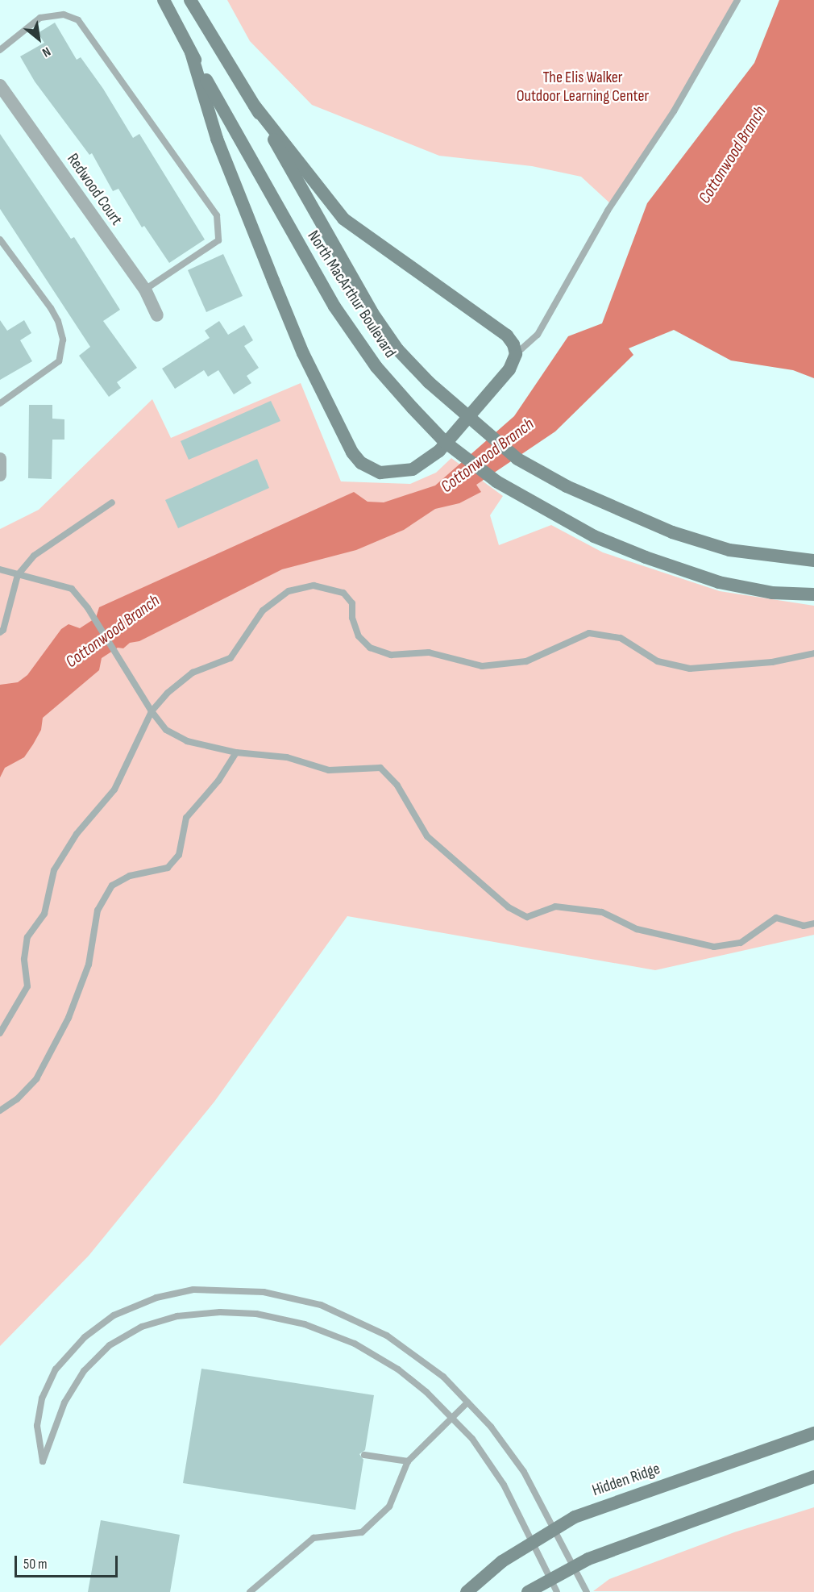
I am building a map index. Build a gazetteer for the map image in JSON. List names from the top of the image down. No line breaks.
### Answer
{"streets":{"main road":["North MacArthur Boulevard","Hidden Ridge"],"street":["Redwood Court"]},"water":["Cottonwood Branch"],"parks":["The Elis Walker Outdoor Learning Center"],"scale_bar":"50 m","north":"bottom right"}
